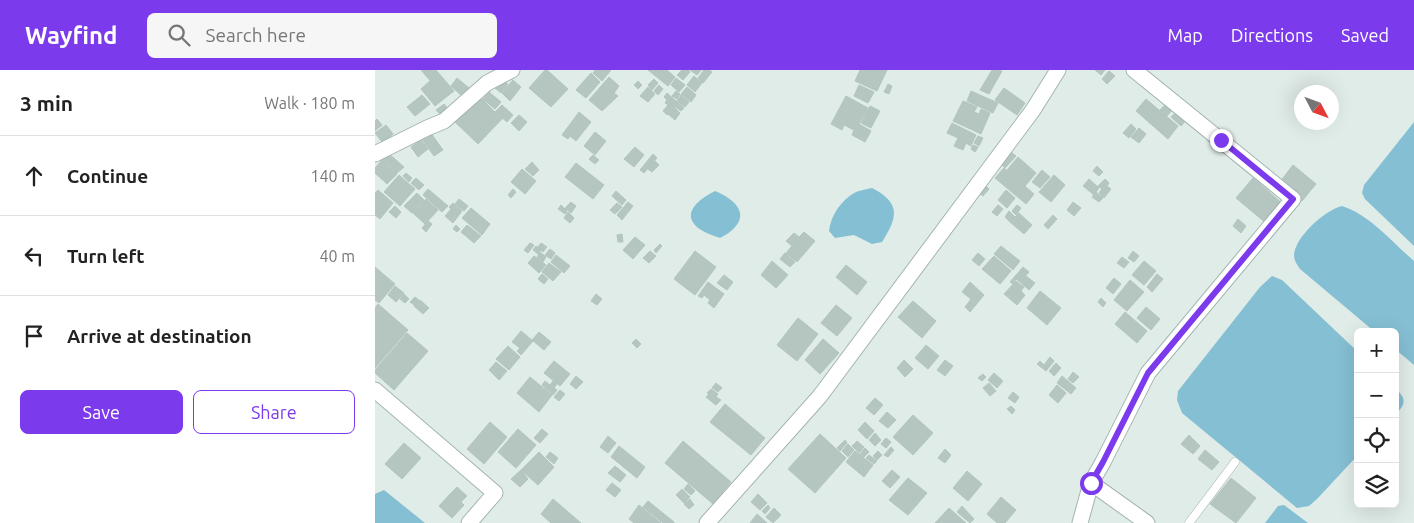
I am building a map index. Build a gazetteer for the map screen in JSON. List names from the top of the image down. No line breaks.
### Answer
{"north":"bottom right","page":{"header":"Wayfind","search":"Search here","nav":["Map","Directions","Saved"],"heading":["3 min","Walk · 180 m"],"list":[["Continue","140 m"],["Turn left","40 m"],"Arrive at destination"],"map_buttons":["+","−"],"buttons":["Save","Share"]}}
